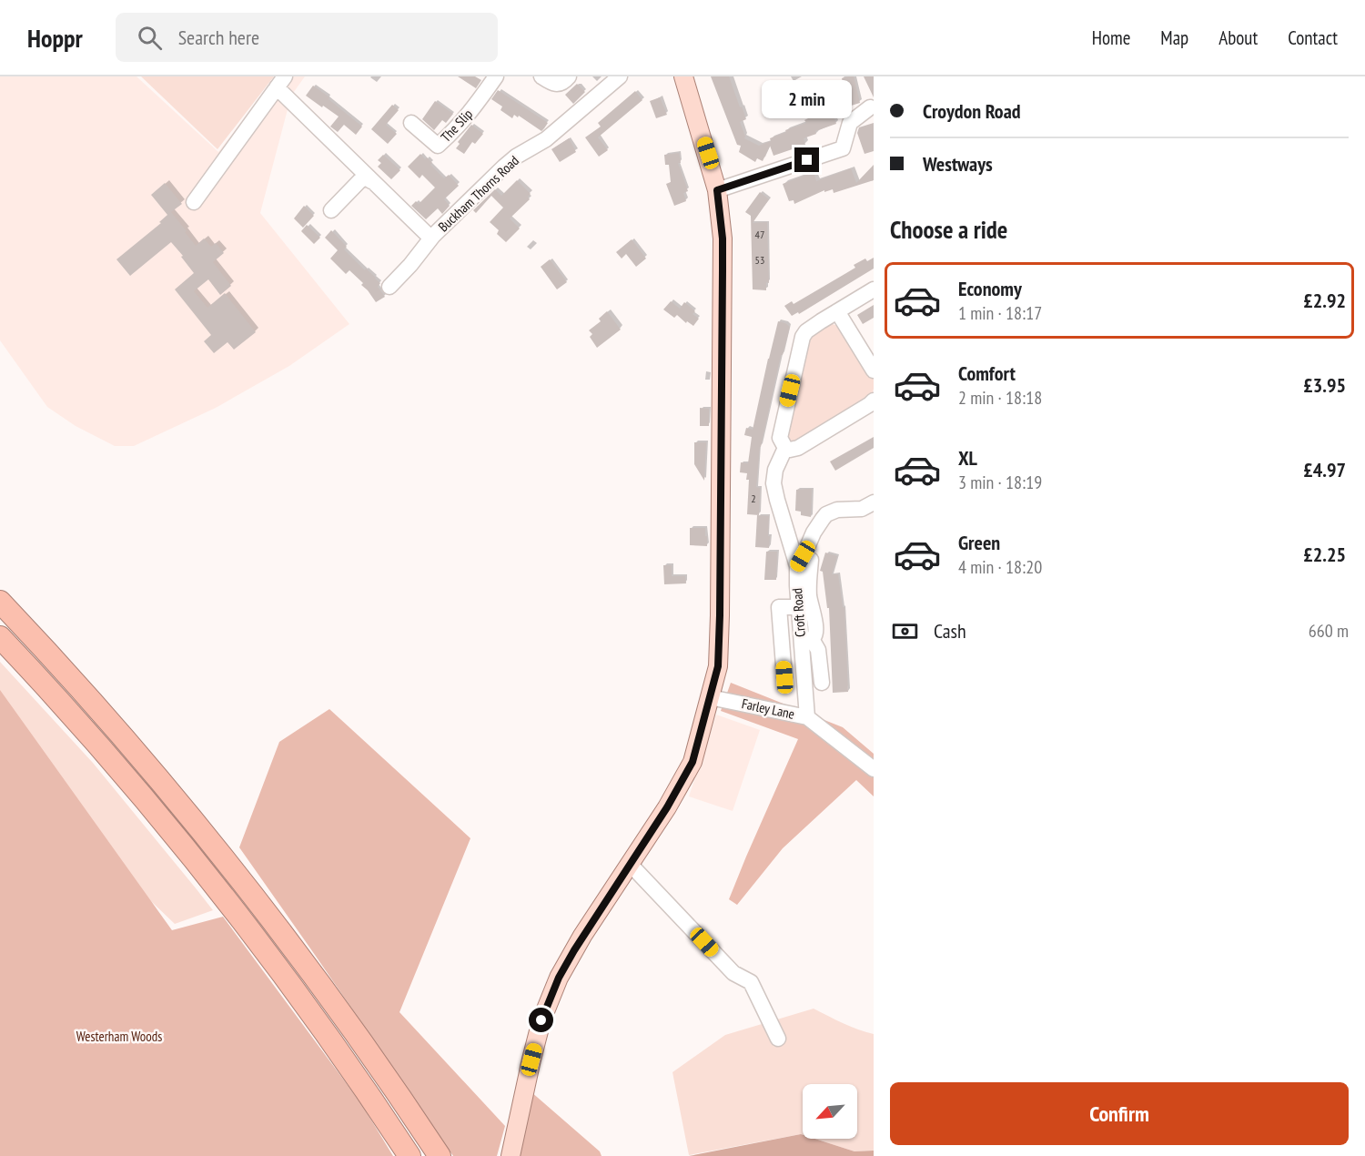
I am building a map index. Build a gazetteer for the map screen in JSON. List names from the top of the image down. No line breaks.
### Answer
{"streets":{"street":["The Slip","Buckham Thorns Road","Croft Road","Farley Lane"]},"crossings":[["Croft Road","Farley Lane"]],"parks":["Westerham Woods"],"house_numbers":["47","53","2"],"north":"bottom left","page":{"header":"Hoppr","search":"Search here","nav":["Home","Map","About","Contact"],"banner":["Croydon Road","Westways"],"bubble":"2 min","heading":"Choose a ride","list":[{"name":"Economy","note":"1 min · 18:17","value":"£2.92"},{"name":"Comfort","note":"2 min · 18:18","value":"£3.95"},{"name":"XL","note":"3 min · 18:19","value":"£4.97"},{"name":"Green","note":"4 min · 18:20","value":"£2.25"}],"pay":["Cash","660 m"],"buttons":"Confirm"}}
